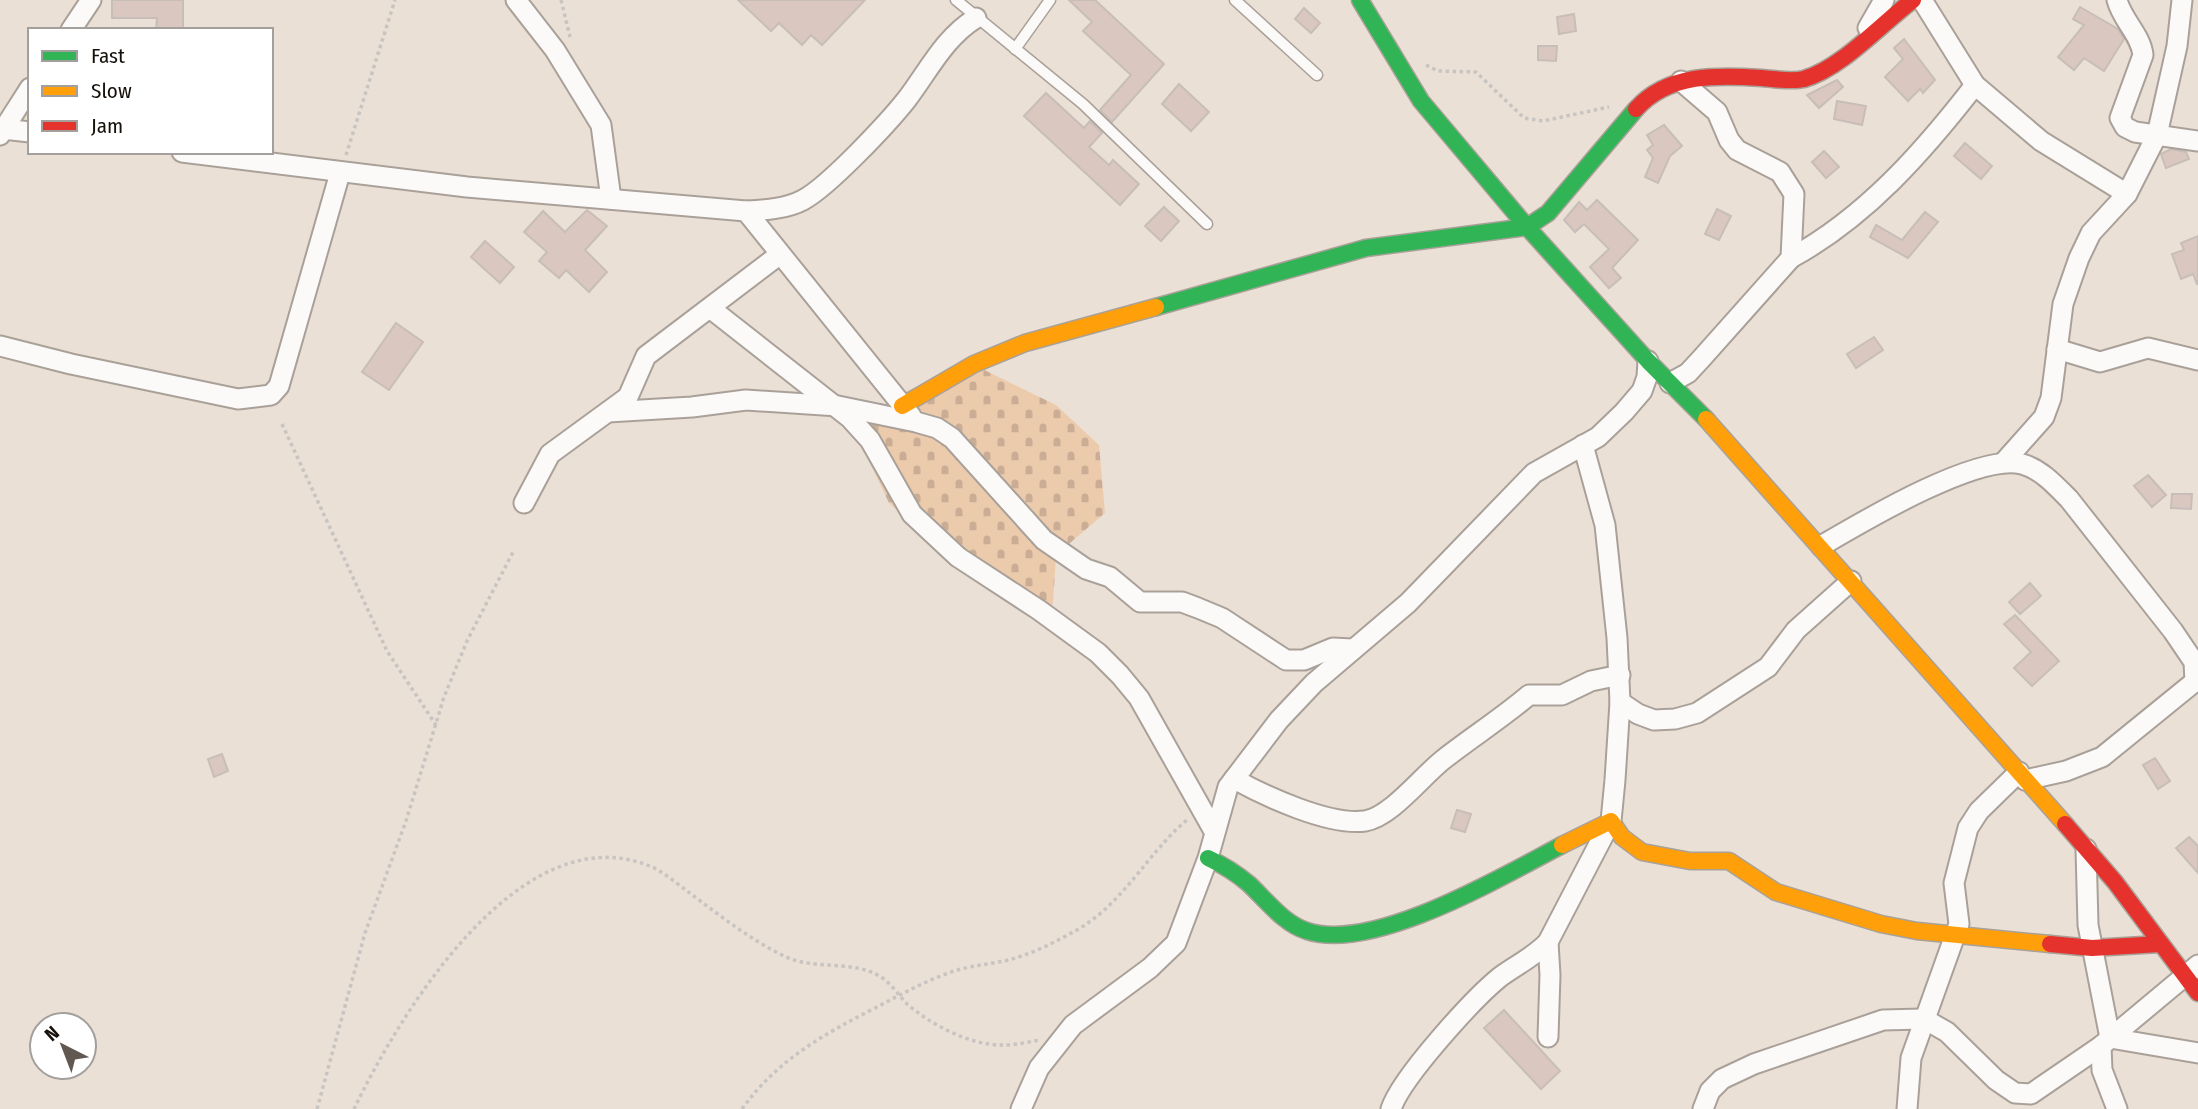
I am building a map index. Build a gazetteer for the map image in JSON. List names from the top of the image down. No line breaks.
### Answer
{"legend":["Fast","Slow","Jam"],"north":"top left"}
